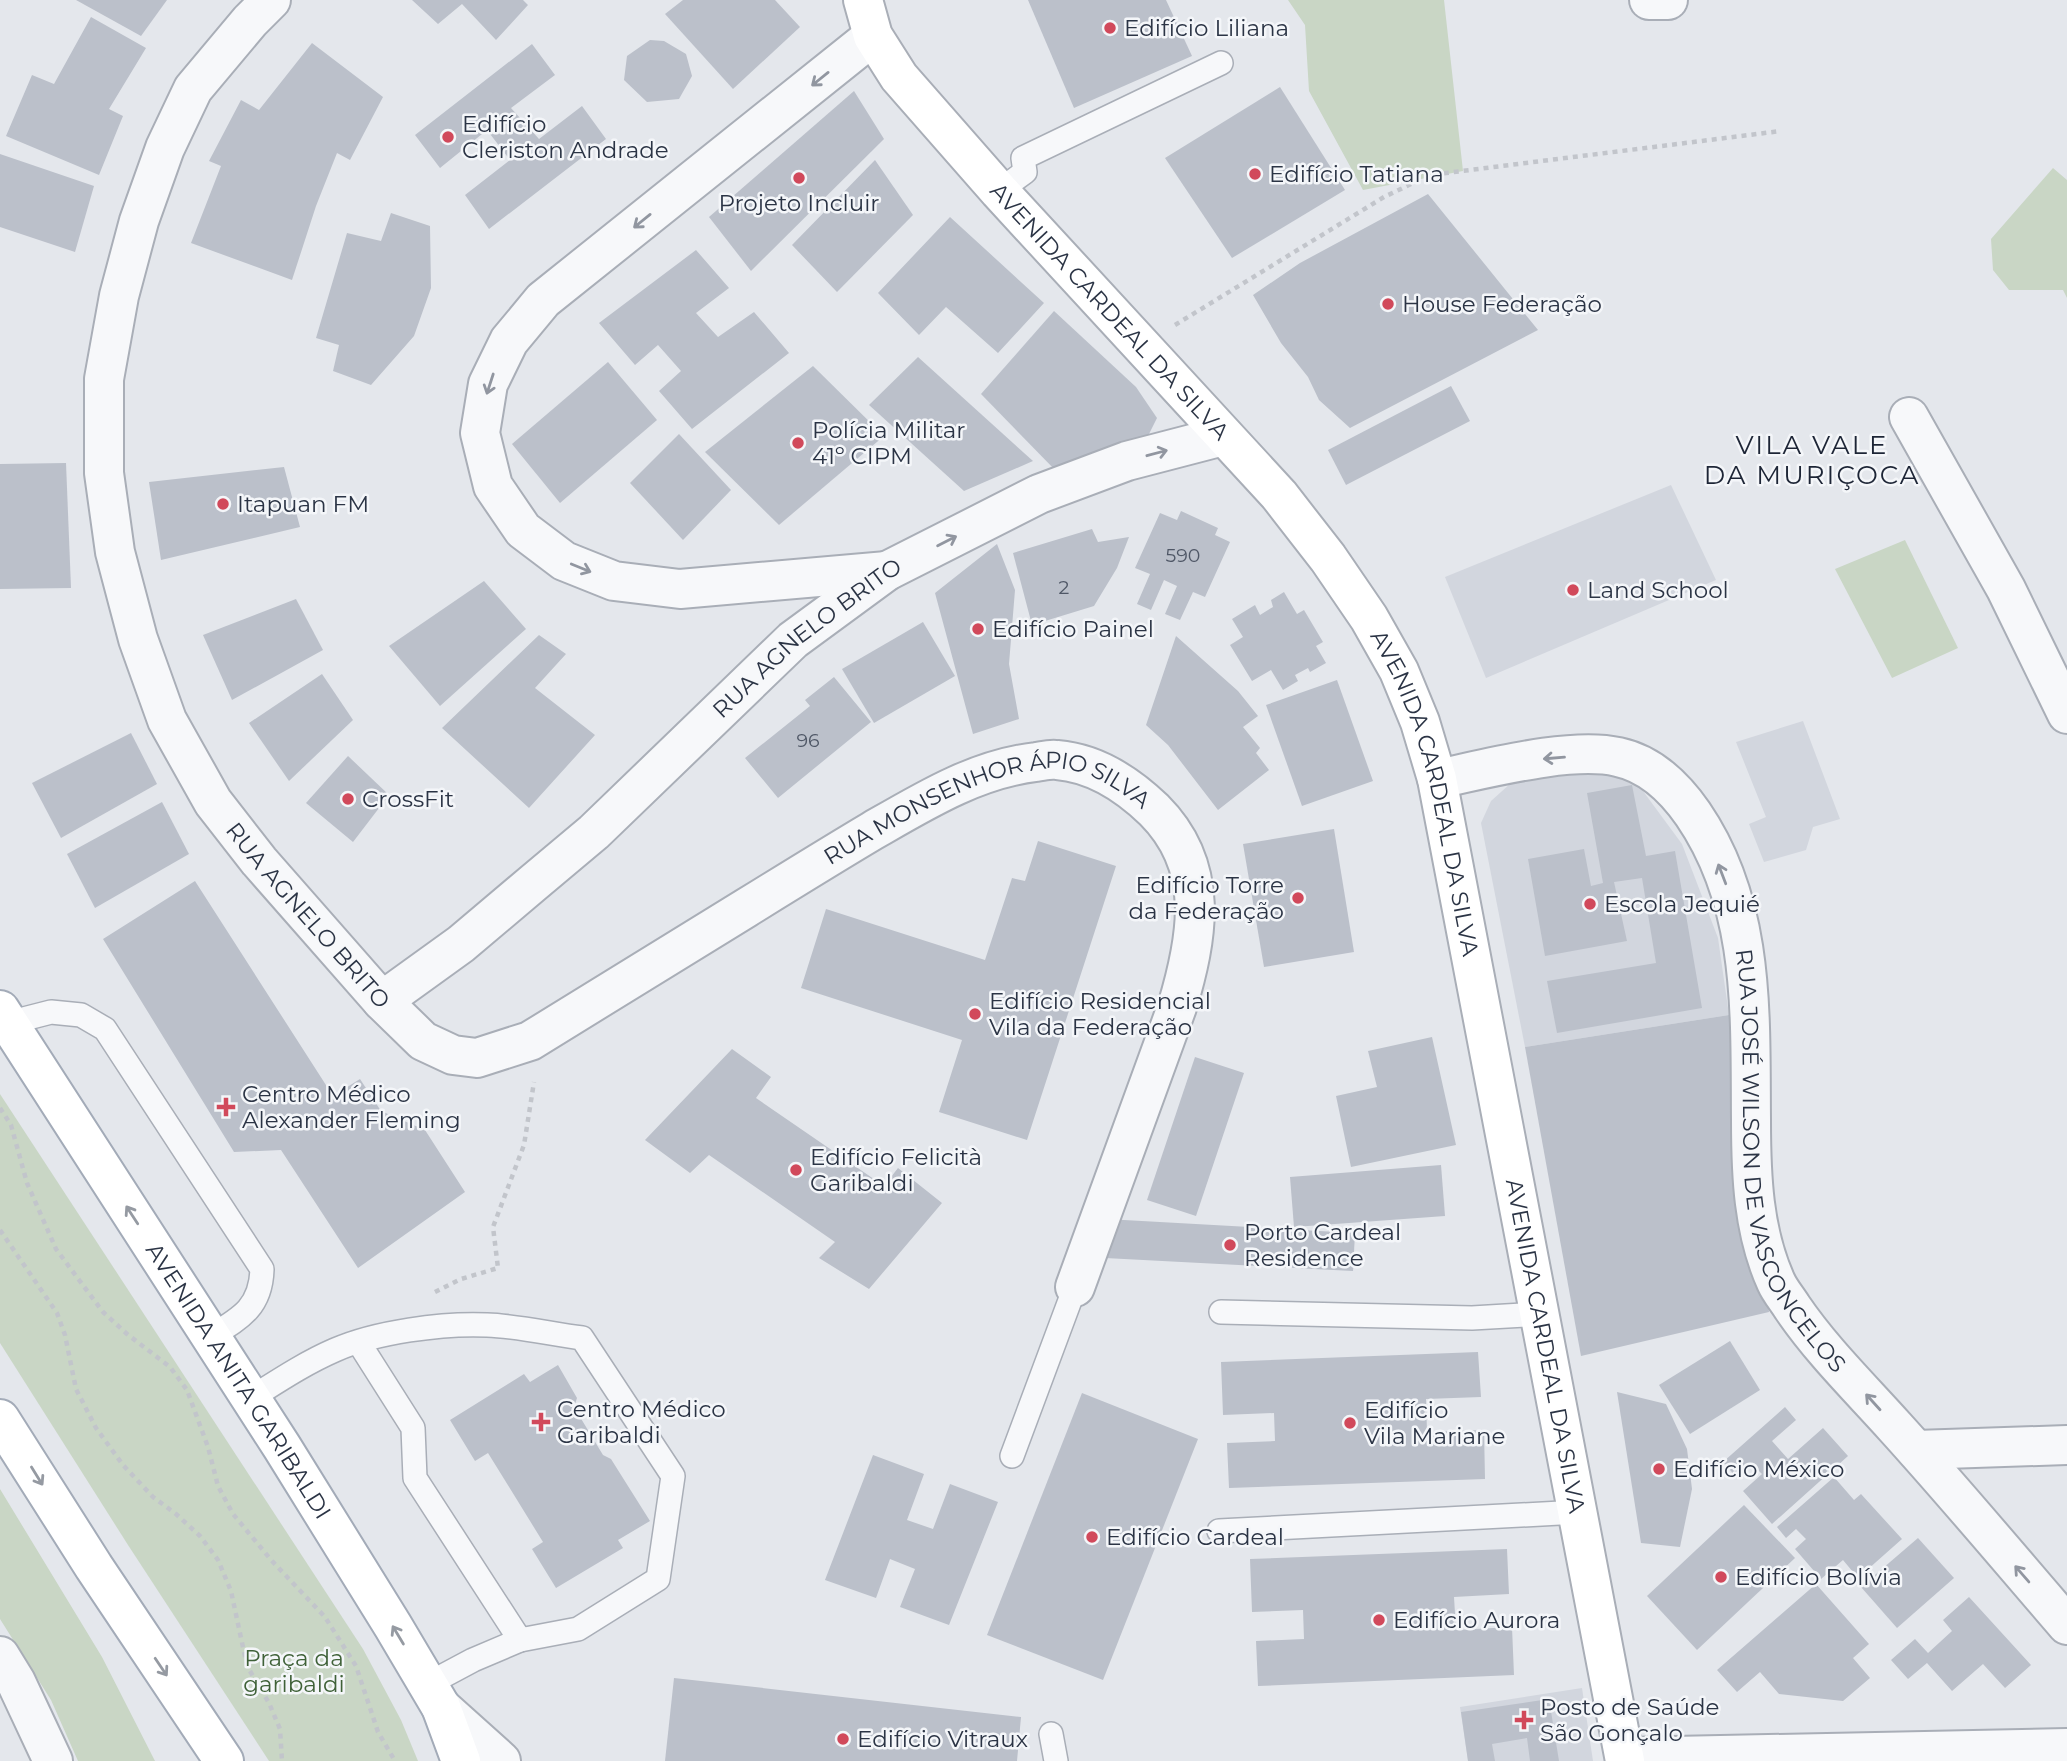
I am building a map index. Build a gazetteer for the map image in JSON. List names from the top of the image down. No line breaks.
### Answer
{"streets":{"main road":["AVENIDA CARDEAL DA SILVA","AVENIDA ANITA GARIBALDI"],"street":["RUA AGNELO BRITO","RUA MONSENHOR ÁPIO SILVA","RUA JOSÉ WILSON DE VASCONCELOS"]},"crossings":[["AVENIDA CARDEAL DA SILVA","RUA AGNELO BRITO"],["AVENIDA CARDEAL DA SILVA","RUA JOSÉ WILSON DE VASCONCELOS"],["RUA AGNELO BRITO","RUA MONSENHOR ÁPIO SILVA"]],"one_way":["RUA JOSÉ WILSON DE VASCONCELOS"],"districts":["VILA VALE DA MURIÇOCA"],"parks":["Praça da garibaldi"],"places":{"other":["Edifício Liliana","Edifício Cleriston Andrade","Edifício Tatiana","Projeto Incluir","House Federação","Polícia Militar 41º CIPM","Itapuan FM","Land School","Edifício Painel","CrossFit","Edifício Torre da Federação","Escola Jequié","Edifício Residencial Vila da Federação","Edifício Felicità Garibaldi","Porto Cardeal Residence","Edifício Vila Mariane","Edifício México","Edifício Cardeal","Edifício Bolívia","Edifício Aurora","Edifício Vitraux"],"health":["Centro Médico Alexander Fleming","Centro Médico Garibaldi","Posto de Saúde São Gonçalo"]},"house_numbers":["590","2","96"]}
